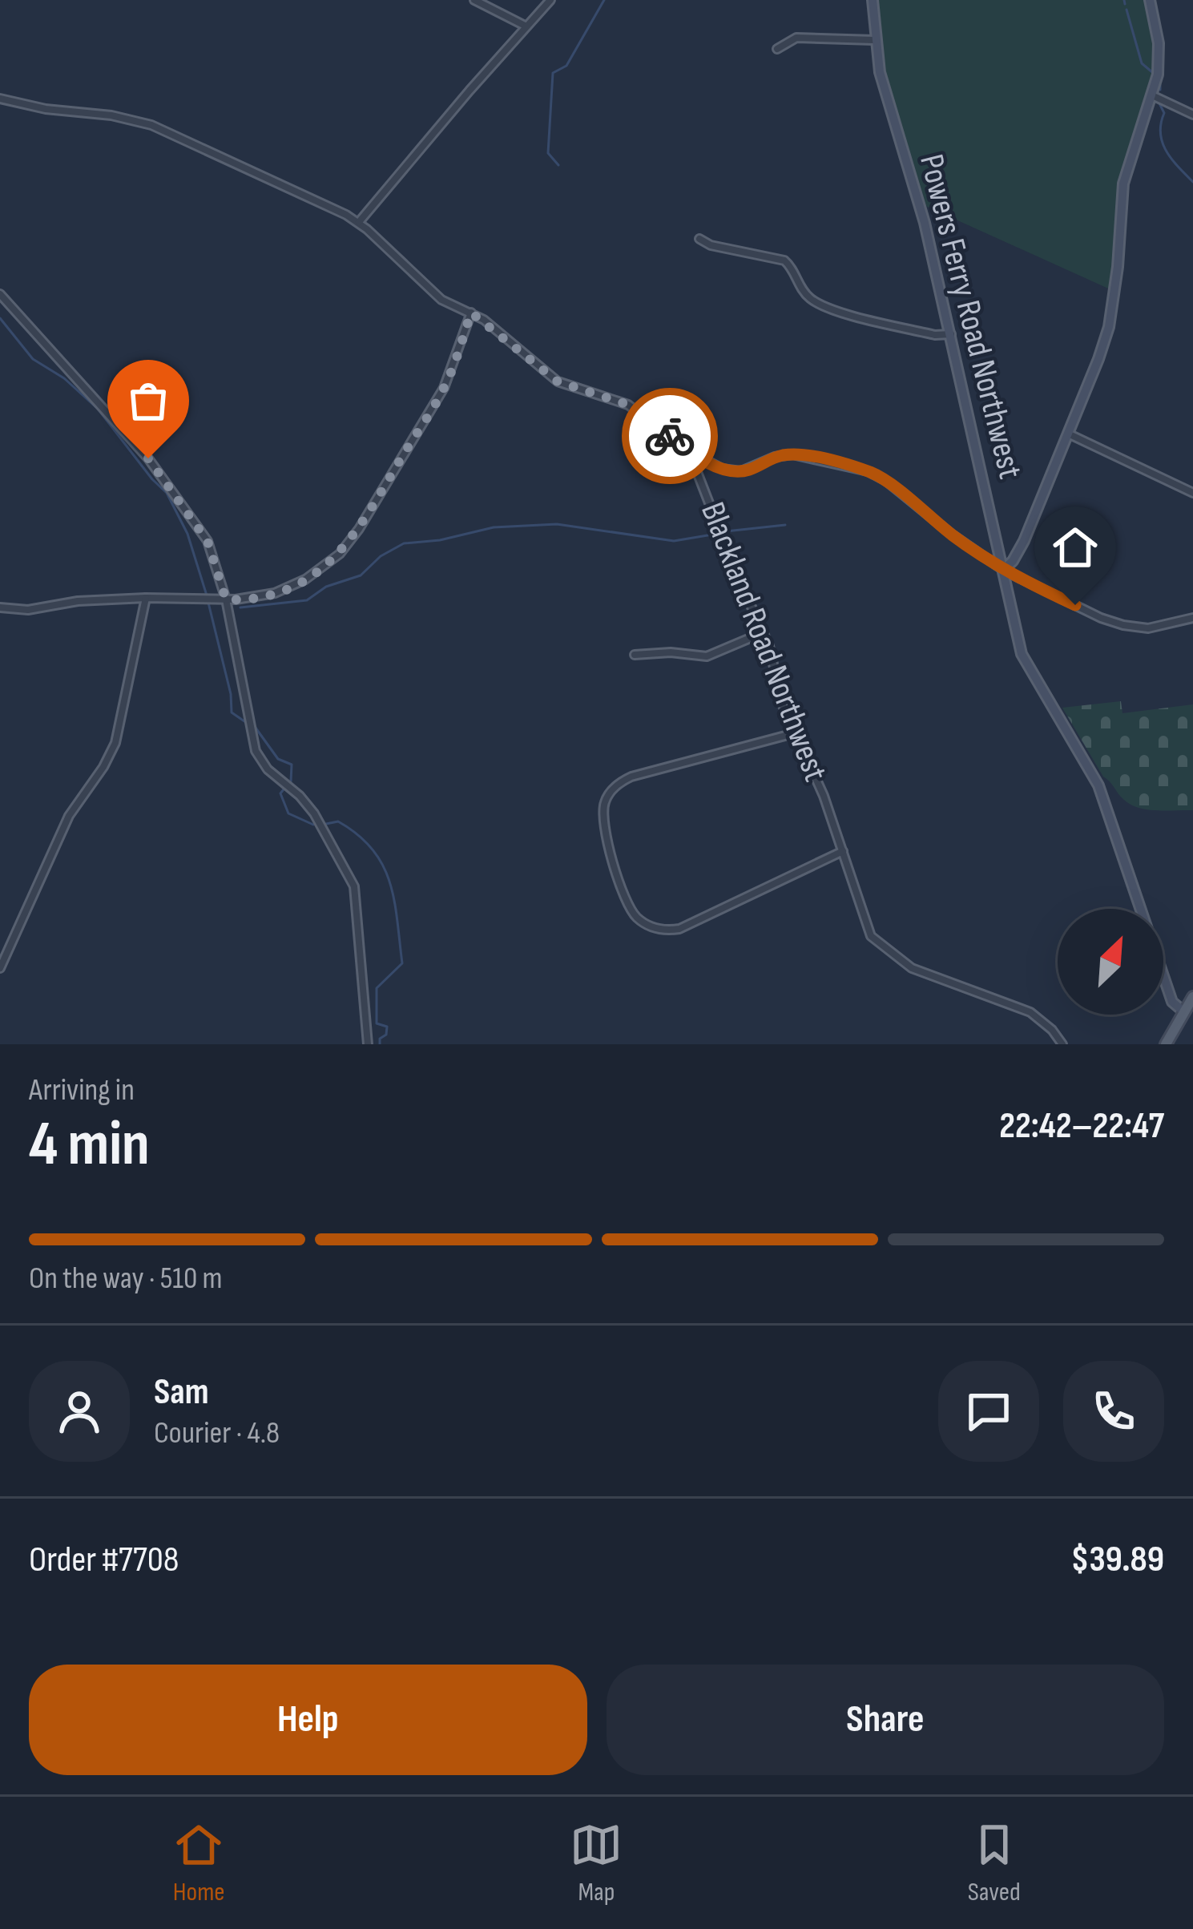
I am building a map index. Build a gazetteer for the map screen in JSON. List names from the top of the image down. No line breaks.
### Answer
{"streets":{"street":["Powers Ferry Road Northwest","Blackland Road Northwest"]},"north":"top right","page":{"heading":["4 min","Arriving in","22:42–22:47"],"panel":["Sam","Courier · 4.8","Order #7708","$39.89"],"bar":"On the way · 510 m","buttons":["Help","Share"],"tabs":["Home","Map","Saved"]}}
